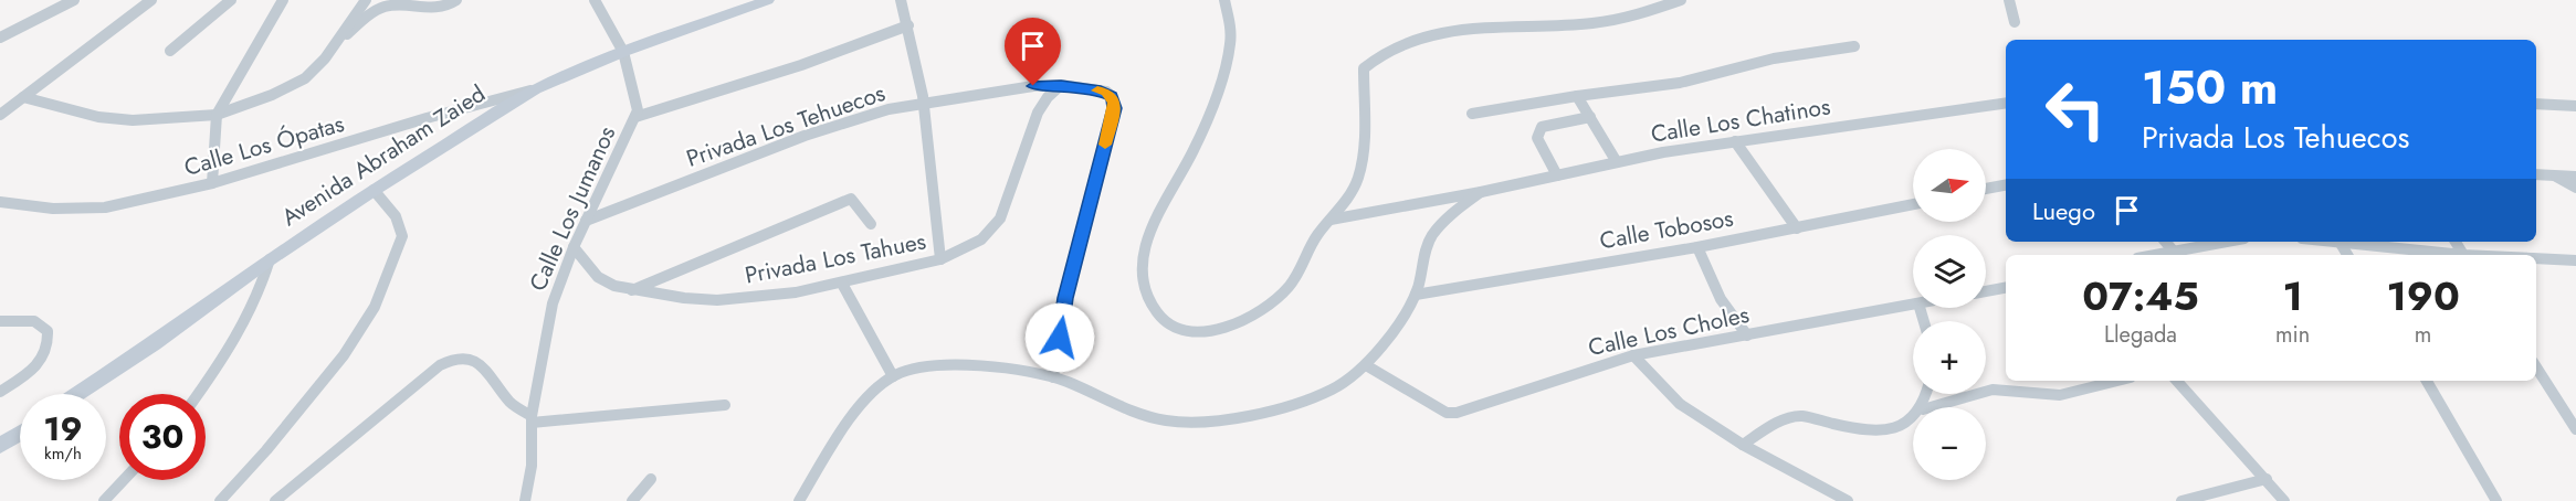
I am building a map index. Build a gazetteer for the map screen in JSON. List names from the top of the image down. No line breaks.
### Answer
{"streets":{"street":["Calle Los Chatinos","Privada Los Tehuecos","Calle Los Ópatas","Avenida Abraham Zaied","Calle Los Jumanos","Calle Tobosos","Privada Los Tahues","Calle Los Choles"]},"crossings":[["Calle Los Chatinos","Privada Los Tehuecos"],["Calle Los Chatinos","Calle Tobosos"],["Calle Los Chatinos","Calle Los Choles"],["Privada Los Tehuecos","Calle Los Jumanos"],["Privada Los Tehuecos","Privada Los Tahues"],["Calle Los Ópatas","Avenida Abraham Zaied"],["Avenida Abraham Zaied","Calle Los Jumanos"],["Calle Los Jumanos","Privada Los Tahues"]],"north":"right","page":{"turn":["150 m","Privada Los Tehuecos"],"map_buttons":["+","−"],"then":"Luego","eta":["07:45","Llegada","1","min","190","m"],"speed":"19 km/h","limit":"30"}}
